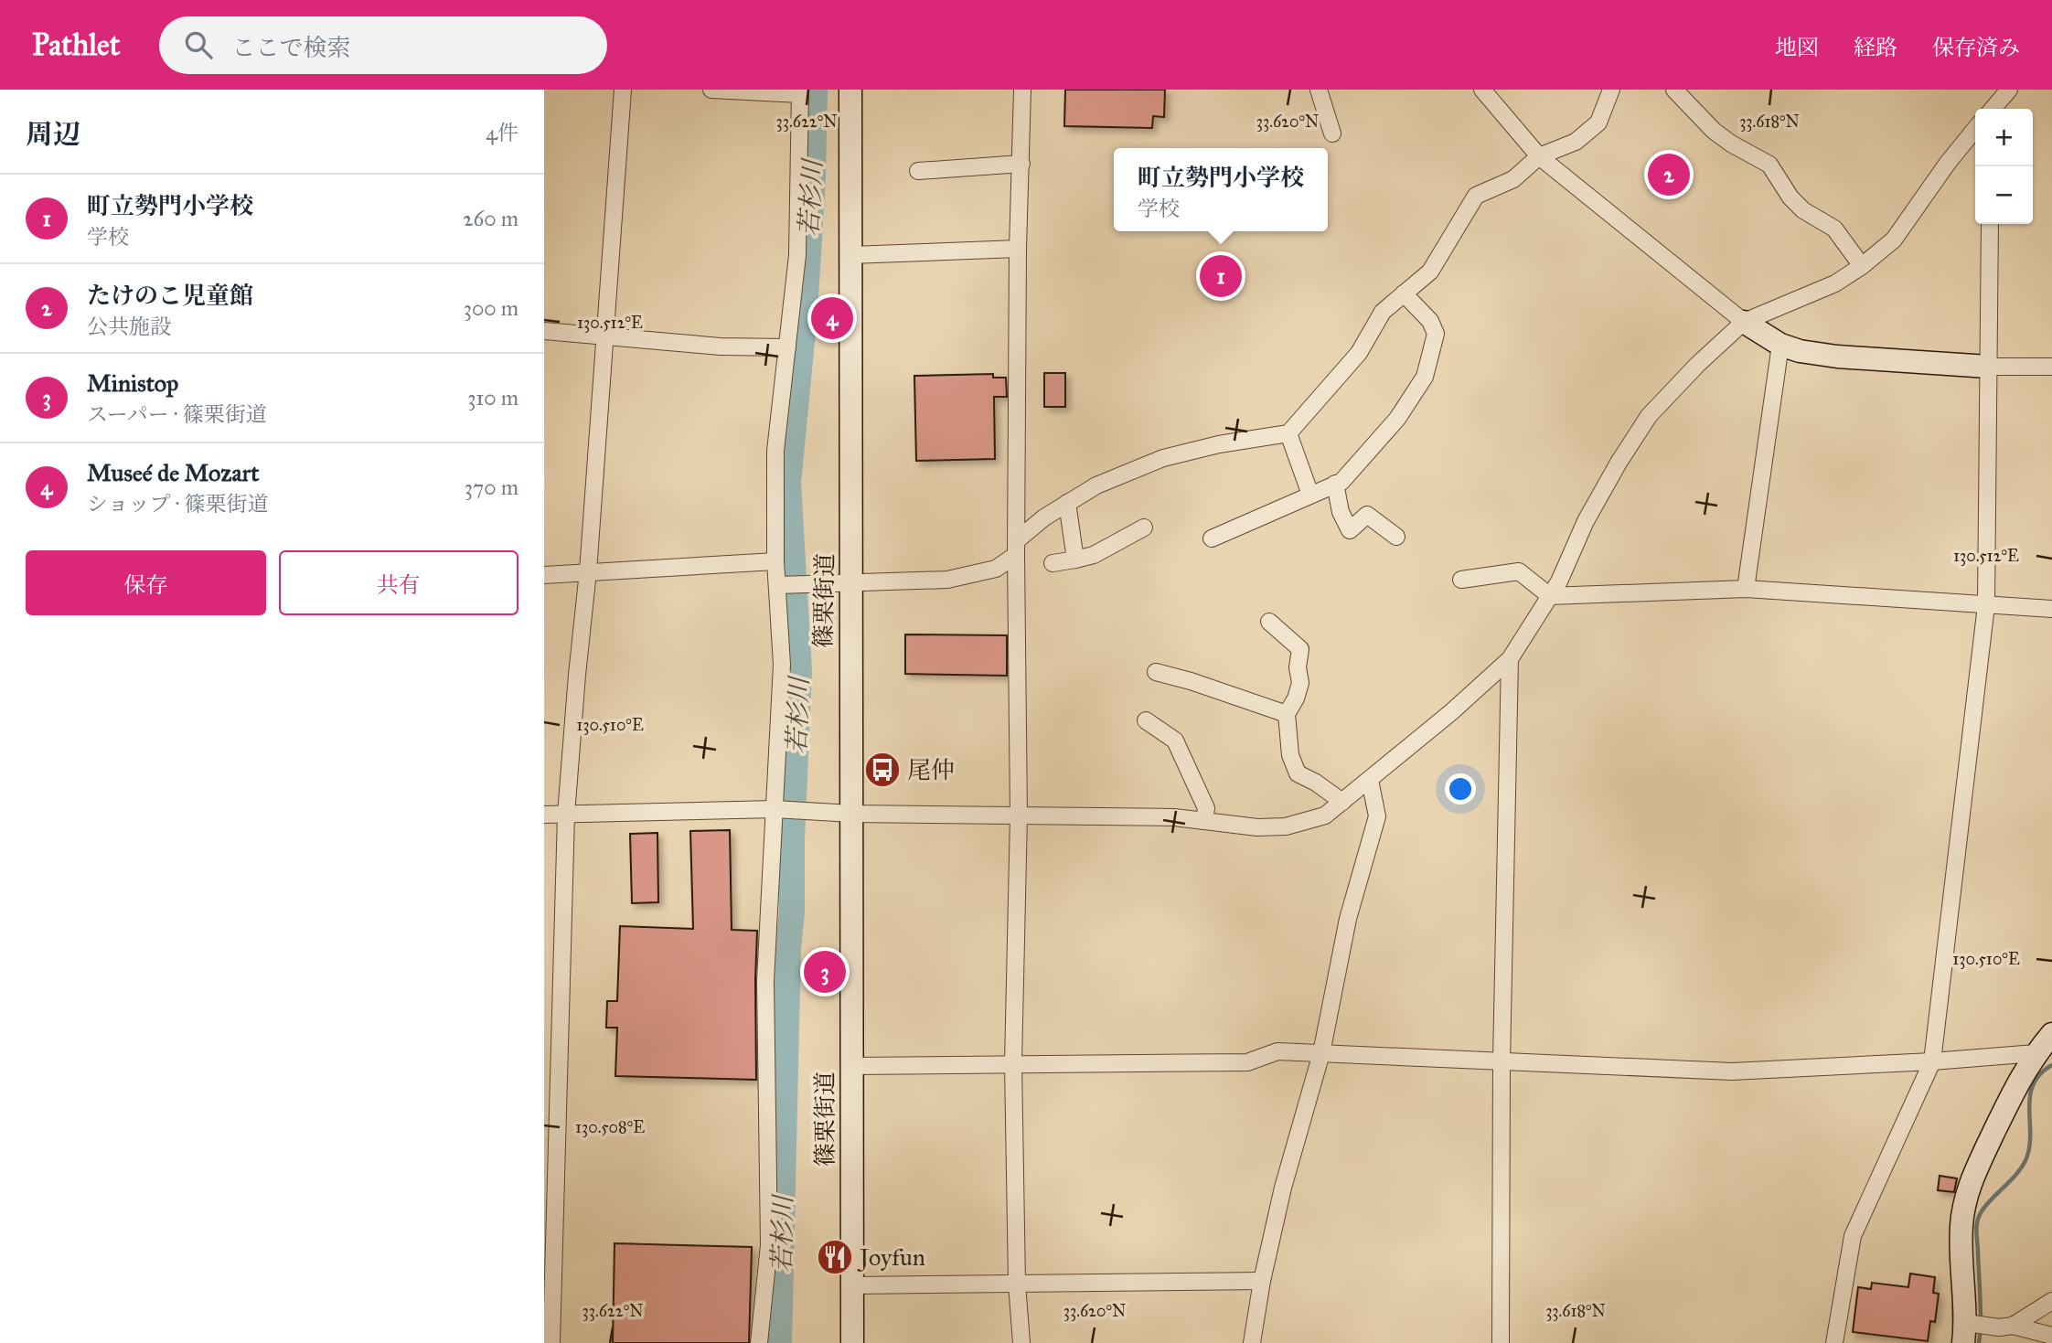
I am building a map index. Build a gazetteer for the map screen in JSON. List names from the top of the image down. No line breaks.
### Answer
{"streets":{"main road":["篠栗街道"]},"water":["若杉川"],"places":{"bus stop":["尾仲"],"restaurant":["Joyfun"]},"page":{"header":"Pathlet","search":"ここで検索","nav":["地図","経路","保存済み"],"heading":["周辺","4件"],"map_buttons":["+","−"],"popup":["町立勢門小学校","学校"],"pins":["2","1","4","3"],"list":[{"mark":"1","name":"町立勢門小学校","note":"学校","value":"260 m"},{"mark":"2","name":"たけのこ児童館","note":"公共施設","value":"300 m"},{"mark":"3","name":"Ministop","note":"スーパー · 篠栗街道","value":"310 m"},{"mark":"4","name":"Museé de Mozart","note":"ショップ · 篠栗街道","value":"370 m"}],"buttons":["保存","共有"]},"coordinates":["33.622°N","33.620°N","33.618°N","130.512°E","130.510°E","130.508°E"]}
